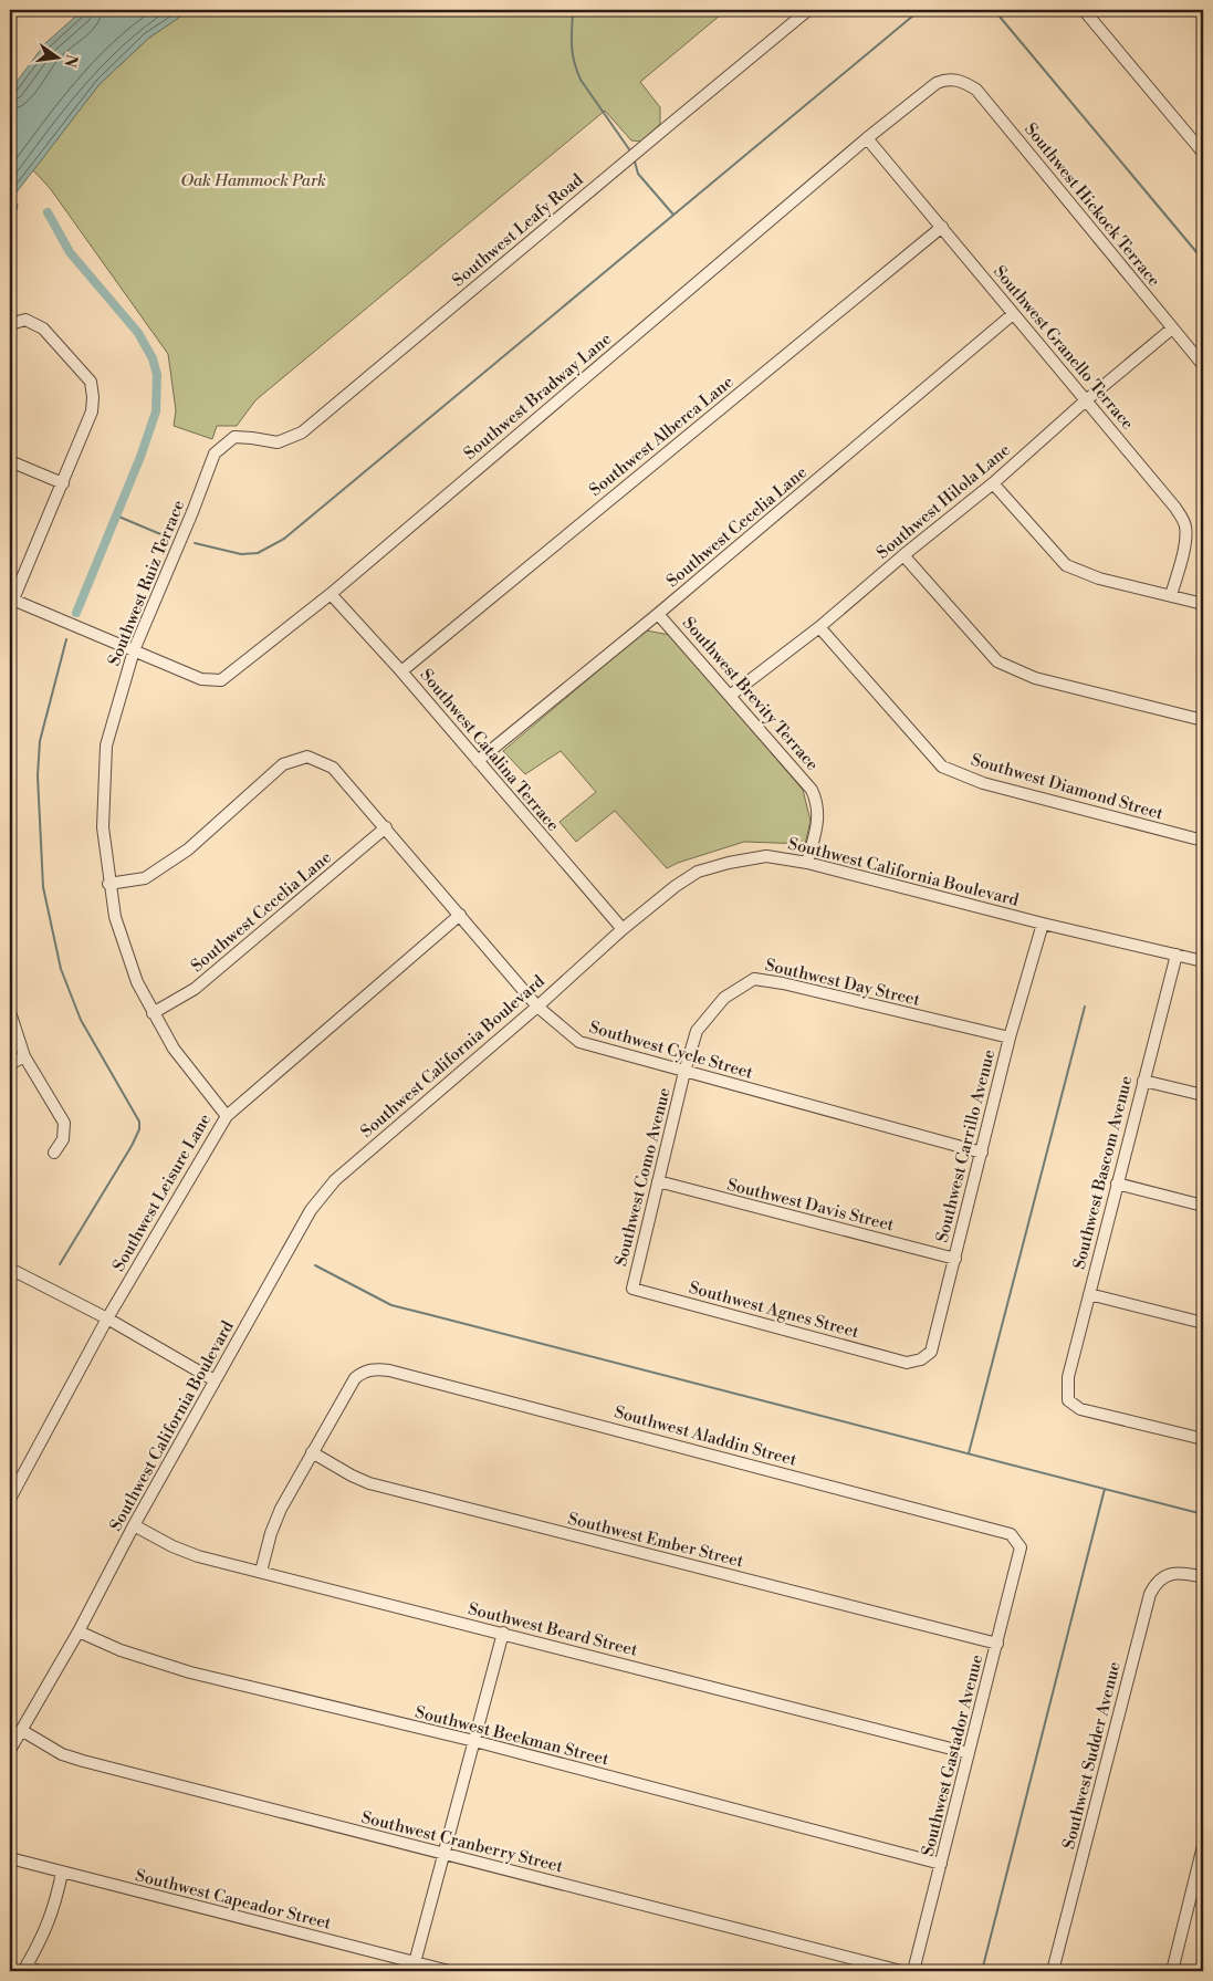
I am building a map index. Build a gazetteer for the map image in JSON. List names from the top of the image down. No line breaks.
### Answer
{"streets":{"street":["Southwest Hickock Terrace","Southwest Leafy Road","Southwest Granello Terrace","Southwest Bradway Lane","Southwest Alberca Lane","Southwest Hilola Lane","Southwest Cecelia Lane","Southwest Ruiz Terrace","Southwest Brevity Terrace","Southwest Catalina Terrace","Southwest Diamond Street","Southwest California Boulevard","Southwest Day Street","Southwest Cycle Street","Southwest Carrillo Avenue","Southwest Bascom Avenue","Southwest Como Avenue","Southwest Leisure Lane","Southwest Davis Street","Southwest Agnes Street","Southwest Aladdin Street","Southwest Ember Street","Southwest Beard Street","Southwest Beekman Street","Southwest Gastador Avenue","Southwest Sudder Avenue","Southwest Cranberry Street","Southwest Capeador Street"]},"crossings":[["Southwest Hickock Terrace","Southwest Bradway Lane"],["Southwest Hickock Terrace","Southwest Hilola Lane"],["Southwest Leafy Road","Southwest Ruiz Terrace"],["Southwest Granello Terrace","Southwest Bradway Lane"],["Southwest Granello Terrace","Southwest Alberca Lane"],["Southwest Granello Terrace","Southwest Hilola Lane"],["Southwest Granello Terrace","Southwest Cecelia Lane"],["Southwest Bradway Lane","Southwest Ruiz Terrace"],["Southwest Bradway Lane","Southwest Catalina Terrace"],["Southwest Alberca Lane","Southwest Catalina Terrace"],["Southwest Hilola Lane","Southwest Brevity Terrace"],["Southwest Hilola Lane","Southwest Diamond Street"],["Southwest Cecelia Lane","Southwest Ruiz Terrace"],["Southwest Cecelia Lane","Southwest Brevity Terrace"],["Southwest Cecelia Lane","Southwest Catalina Terrace"],["Southwest Cecelia Lane","Southwest Cycle Street"],["Southwest Ruiz Terrace","Southwest Cycle Street"],["Southwest Ruiz Terrace","Southwest Leisure Lane"],["Southwest Brevity Terrace","Southwest California Boulevard"],["Southwest Catalina Terrace","Southwest California Boulevard"],["Southwest California Boulevard","Southwest Cycle Street"],["Southwest California Boulevard","Southwest Carrillo Avenue"],["Southwest California Boulevard","Southwest Bascom Avenue"],["Southwest California Boulevard","Southwest Beard Street"],["Southwest California Boulevard","Southwest Beekman Street"],["Southwest California Boulevard","Southwest Cranberry Street"],["Southwest Day Street","Southwest Cycle Street"],["Southwest Day Street","Southwest Carrillo Avenue"],["Southwest Day Street","Southwest Como Avenue"],["Southwest Cycle Street","Southwest Carrillo Avenue"],["Southwest Cycle Street","Southwest Como Avenue"],["Southwest Cycle Street","Southwest Leisure Lane"],["Southwest Carrillo Avenue","Southwest Davis Street"],["Southwest Carrillo Avenue","Southwest Agnes Street"],["Southwest Como Avenue","Southwest Davis Street"],["Southwest Como Avenue","Southwest Agnes Street"],["Southwest Aladdin Street","Southwest Ember Street"],["Southwest Aladdin Street","Southwest Gastador Avenue"],["Southwest Ember Street","Southwest Gastador Avenue"],["Southwest Beard Street","Southwest Gastador Avenue"],["Southwest Beekman Street","Southwest Gastador Avenue"]],"parks":["Oak Hammock Park"],"north":"right"}
